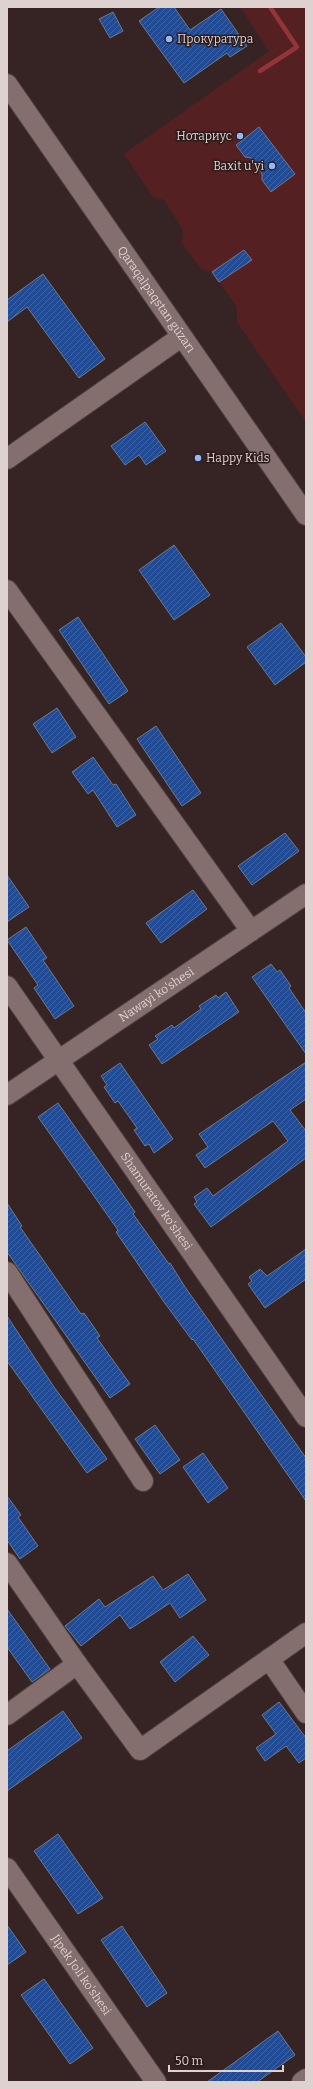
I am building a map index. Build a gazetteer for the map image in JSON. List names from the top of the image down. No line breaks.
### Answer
{"streets":{"street":["Qaraqalpaqstan gúzarı","Nawayi ko'shesi","Shamuratov ko'shesi","Jipek Joli ko'shesi"]},"crossings":[["Nawayi ko'shesi","Shamuratov ko'shesi"]],"places":["Прокуратура","Нотариус","Baxit u'yi","Happy Kids"],"scale_bar":"50 m"}
